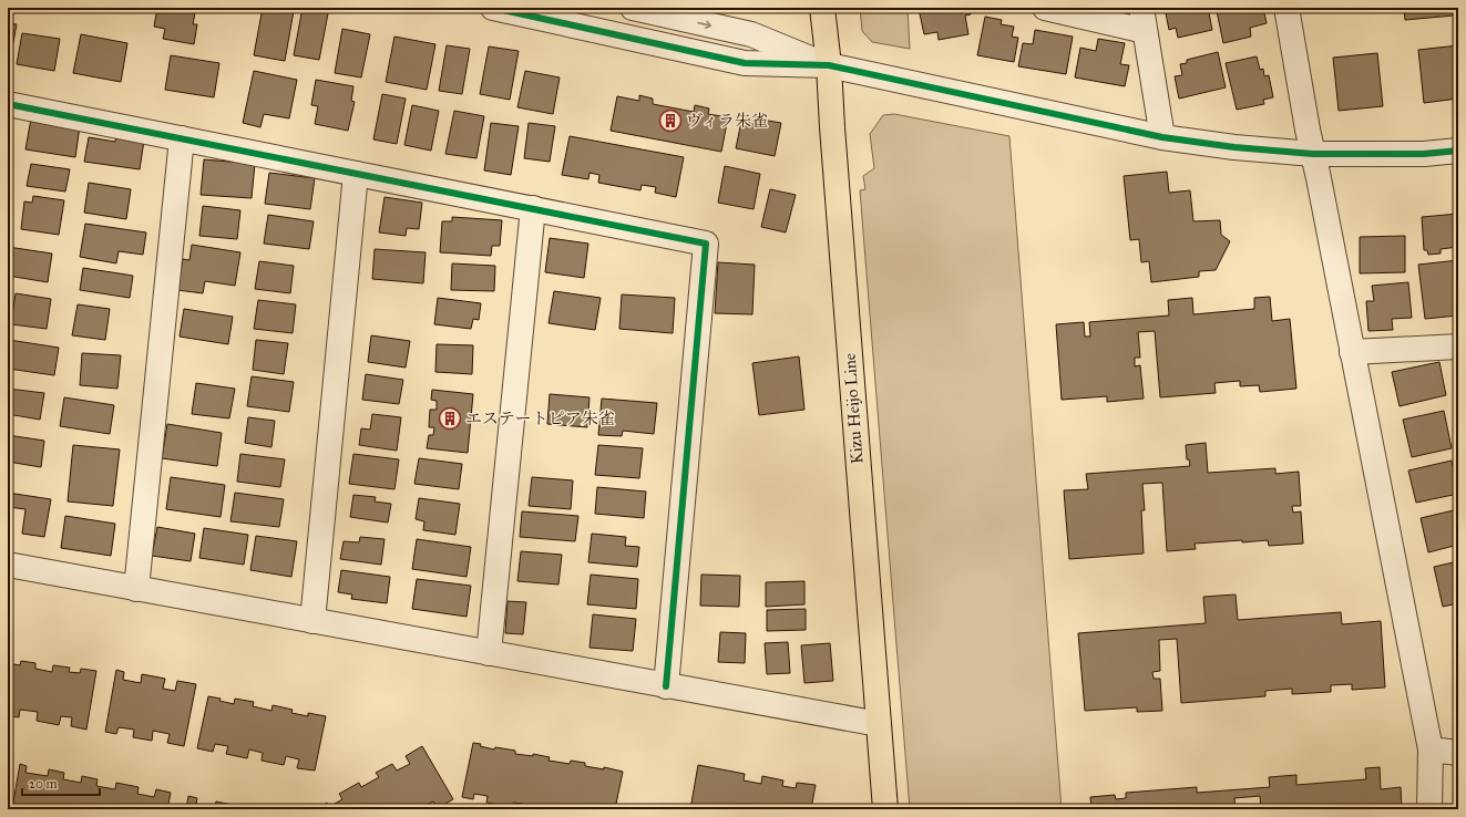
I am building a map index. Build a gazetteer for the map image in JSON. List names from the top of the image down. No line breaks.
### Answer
{"streets":{"main road":["Kizu Heijo Line"]},"places":{"building":["ヴィラ朱雀","エステートピア朱雀"]},"scale_bar":"20 m"}
